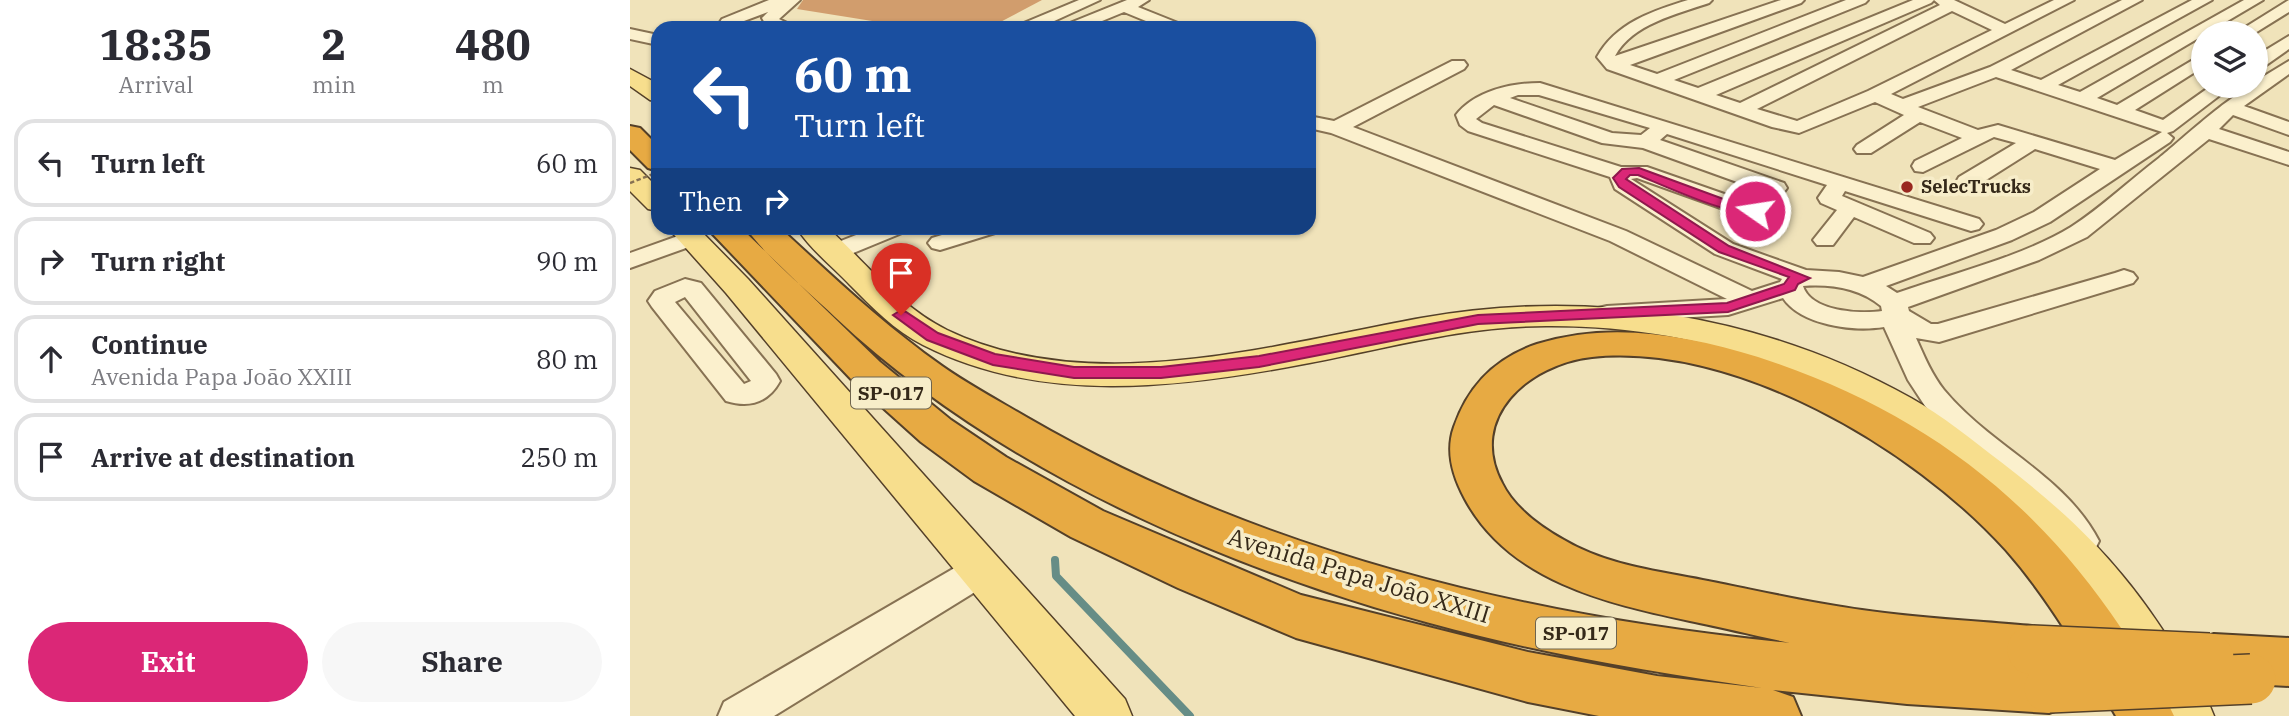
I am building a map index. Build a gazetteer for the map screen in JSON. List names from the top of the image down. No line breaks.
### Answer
{"streets":{"highway":["SP-017","Avenida Papa João XXIII"]},"places":["SelecTrucks"],"page":{"eta":["18:35","Arrival","2","min","480","m"],"turn":["60 m","Turn left"],"list":[{"name":"Turn left","value":"60 m"},{"name":"Turn right","value":"90 m"},{"name":"Continue","note":"Avenida Papa João XXIII","value":"80 m"},{"name":"Arrive at destination","value":"250 m"}],"then":"Then","buttons":["Exit","Share"]}}
